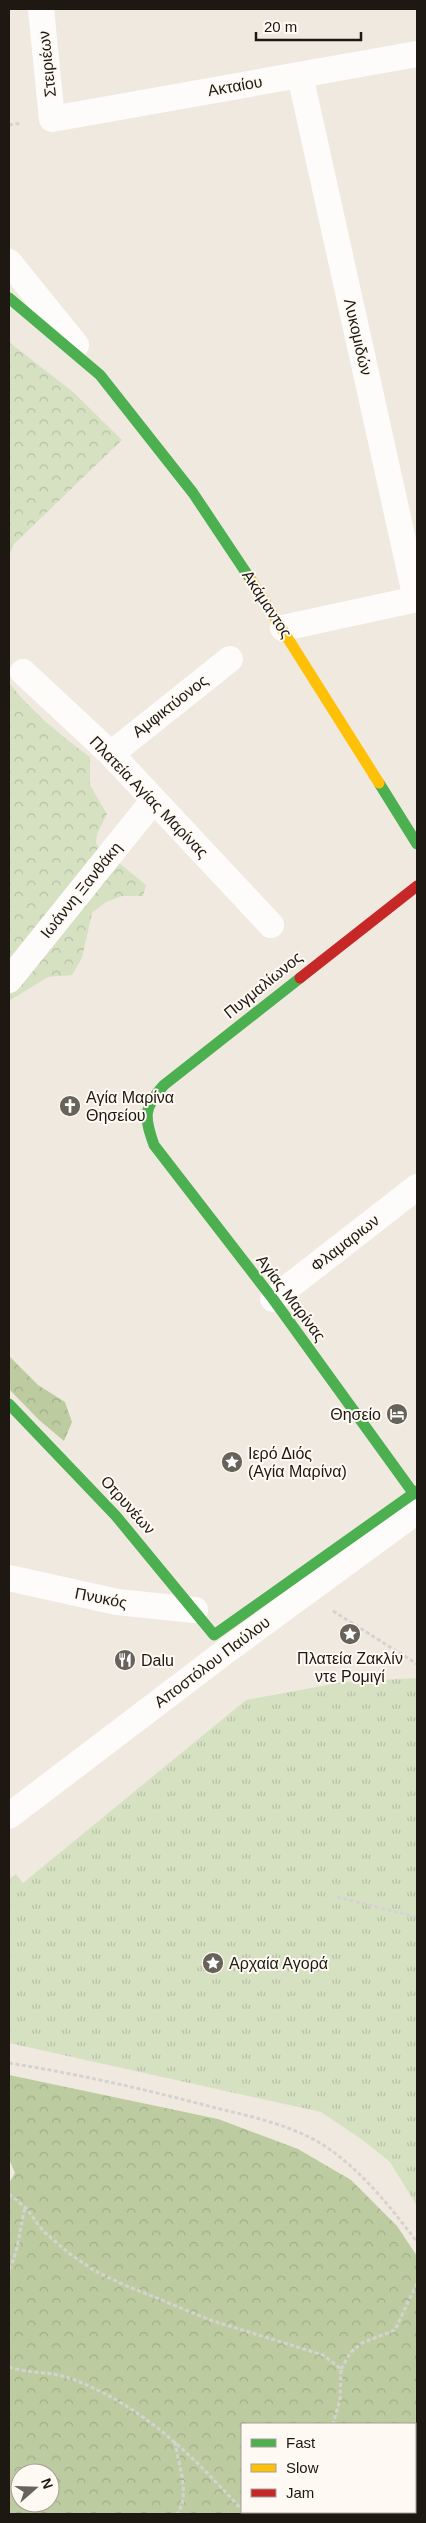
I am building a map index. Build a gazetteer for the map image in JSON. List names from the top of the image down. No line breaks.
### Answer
{"streets":{"street":["Στειριέων","Ακταίου","Λυκομιδών","Ακάμαντος","Αμφικτύονος","Πλατεία Αγίας Μαρίνας","Ιωάννη Ξανθάκη","Πυγμαλίωνος","Φλαμαριων","Αγίας Μαρίνας","Οτρυνέων","Πνυκός","Αποστόλου Παύλου"]},"crossings":[["Στειριέων","Ακταίου"],["Ακταίου","Λυκομιδών"],["Αμφικτύονος","Πλατεία Αγίας Μαρίνας"],["Πλατεία Αγίας Μαρίνας","Ιωάννη Ξανθάκη"],["Πυγμαλίωνος","Αγίας Μαρίνας"],["Φλαμαριων","Αγίας Μαρίνας"],["Αγίας Μαρίνας","Αποστόλου Παύλου"],["Οτρυνέων","Πνυκός"],["Οτρυνέων","Αποστόλου Παύλου"]],"places":{"church":["Αγία Μαρίνα Θησείου"],"hotel":["Θησείο"],"place":["Ιερό Διός (Αγία Μαρίνα)","Πλατεία Ζακλίν ντε Ρομιγί","Αρχαία Αγορά"],"restaurant":["Dalu"]},"legend":["Fast","Slow","Jam"],"scale_bar":"20 m","north":"right"}
